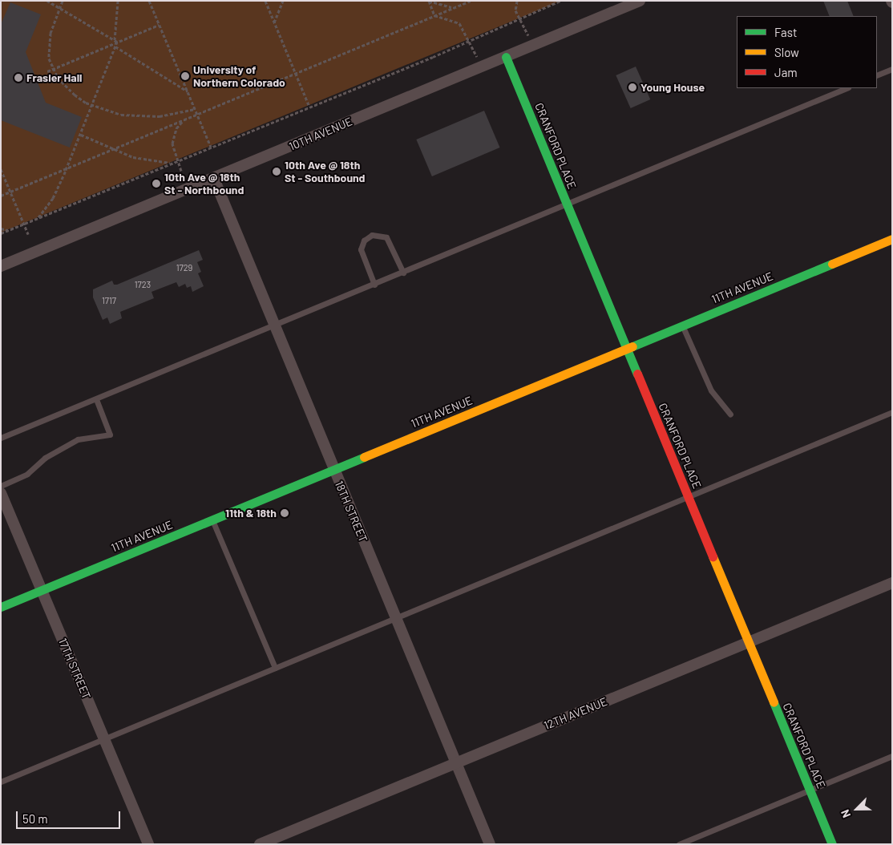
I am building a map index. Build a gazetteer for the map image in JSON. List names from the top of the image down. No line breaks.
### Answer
{"streets":{"main road":["CRANFORD PLACE","11TH AVENUE"],"street":["10TH AVENUE","18TH STREET","17TH STREET","12TH AVENUE"]},"crossings":[["10TH AVENUE","CRANFORD PLACE"],["10TH AVENUE","18TH STREET"],["CRANFORD PLACE","11TH AVENUE"],["CRANFORD PLACE","12TH AVENUE"],["11TH AVENUE","18TH STREET"],["11TH AVENUE","17TH STREET"],["18TH STREET","12TH AVENUE"]],"places":["University of Northern Colorado","Frasier Hall","Young House","10th Ave @ 18th St - Southbound","10th Ave @ 18th St - Northbound","11th & 18th"],"house_numbers":["1729","1723","1717"],"legend":["Fast","Slow","Jam"],"scale_bar":"50 m","north":"bottom left"}
